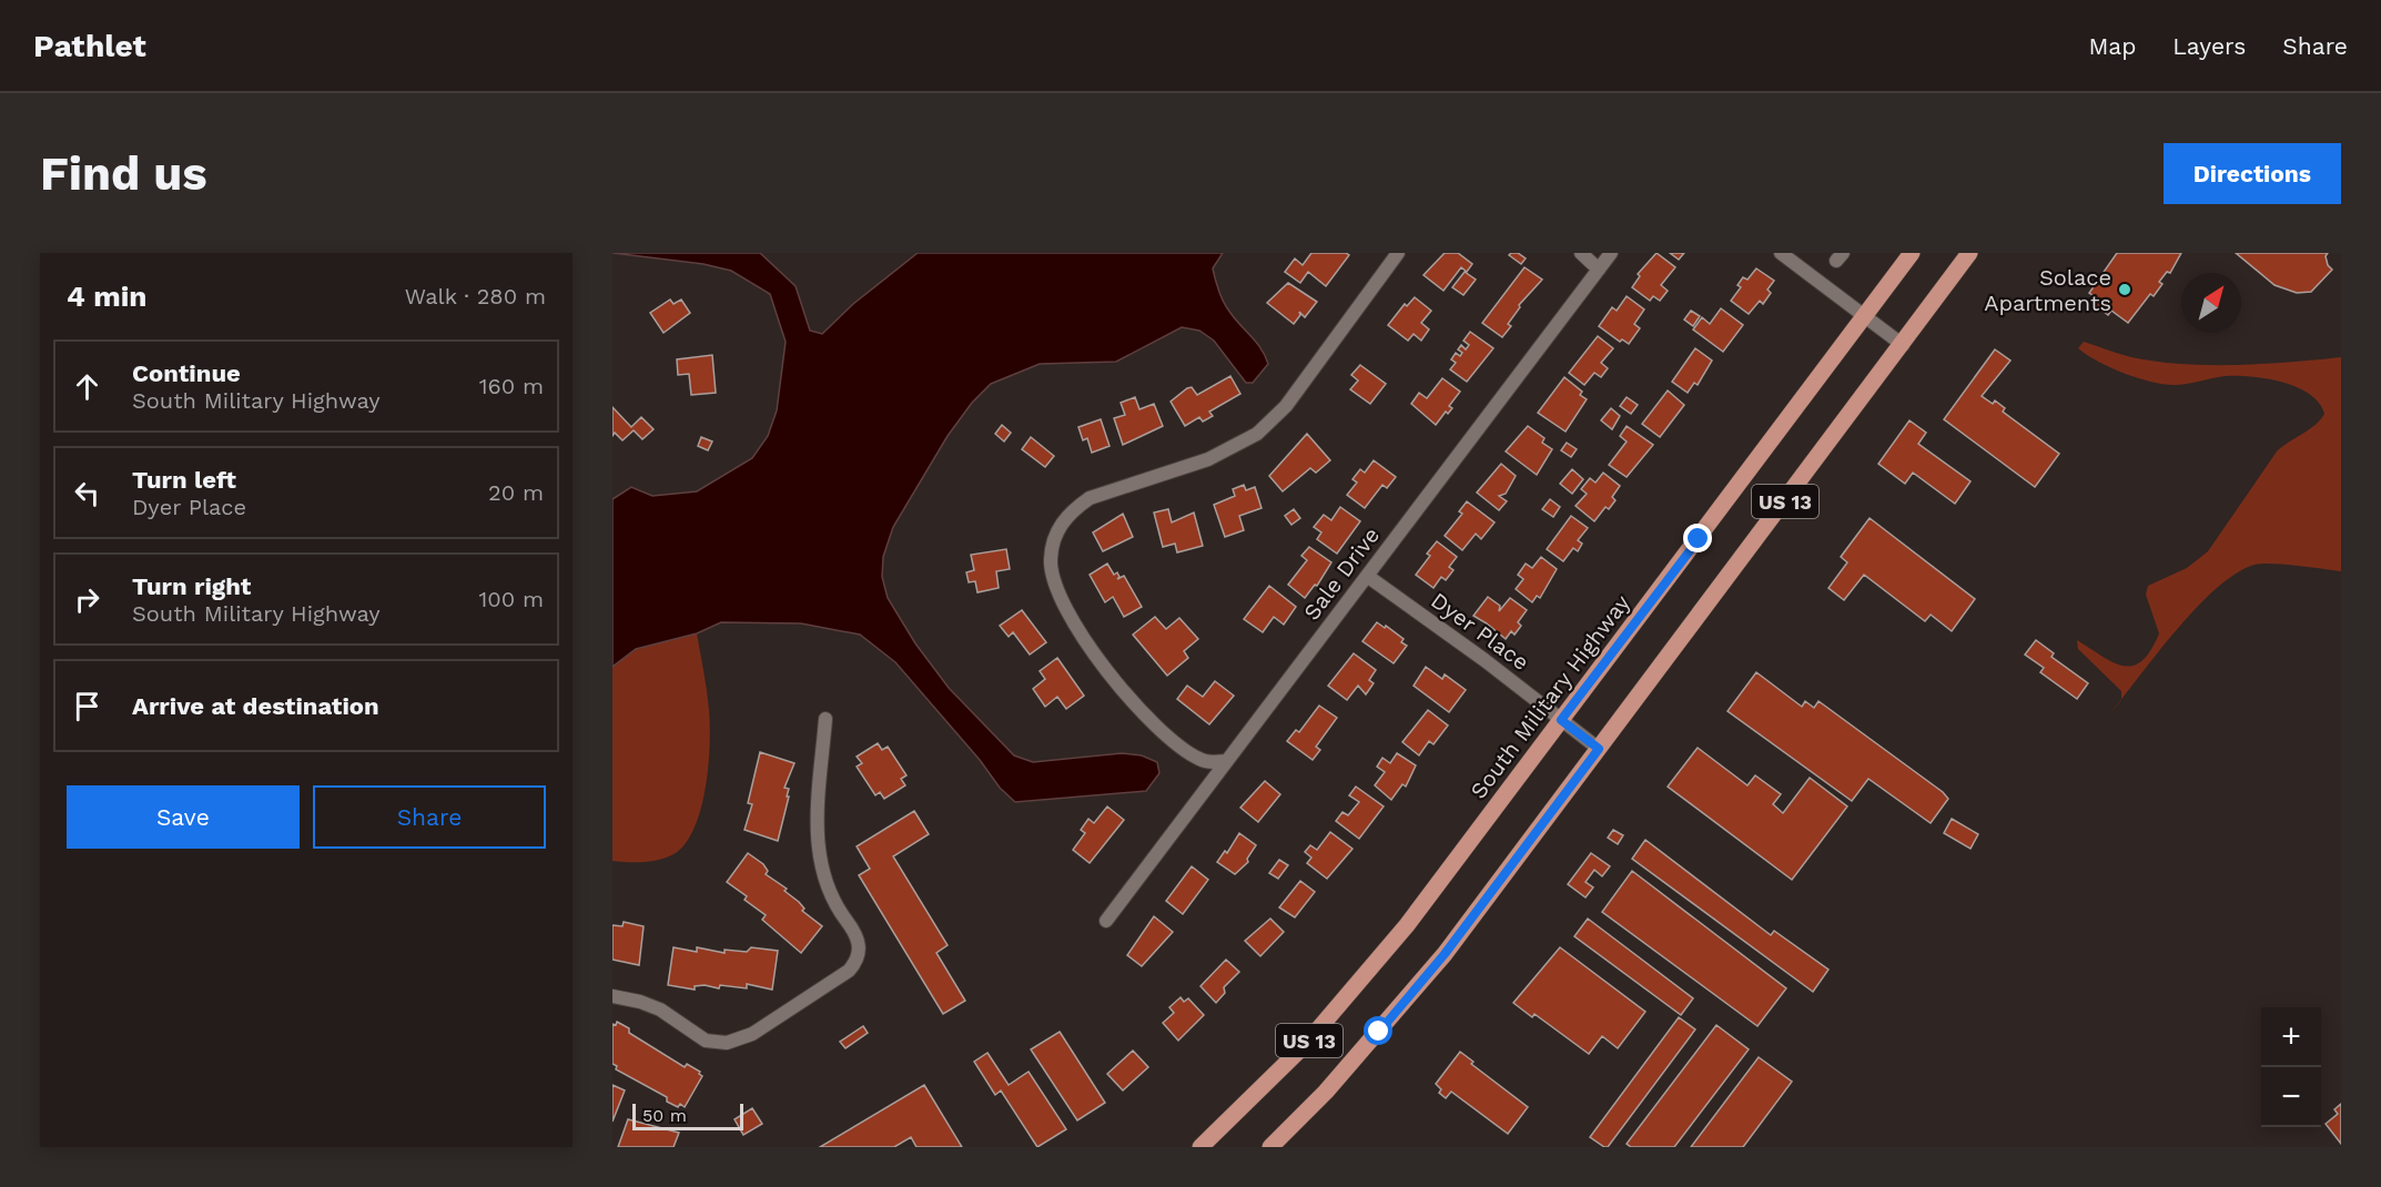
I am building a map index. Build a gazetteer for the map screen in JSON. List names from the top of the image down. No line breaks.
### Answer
{"streets":{"main road":["US 13","South Military Highway"],"street":["Sale Drive","Dyer Place"]},"crossings":[["US 13","Dyer Place"],["Sale Drive","Dyer Place"],["Dyer Place","South Military Highway"]],"places":["Solace Apartments"],"scale_bar":"50 m","north":"top right","page":{"header":"Pathlet","nav":["Map","Layers","Share"],"buttons":["Directions",["Save","Share"]],"title":"Find us","heading":["4 min","Walk · 280 m"],"list":[["Continue","South Military Highway","160 m"],["Turn left","Dyer Place","20 m"],["Turn right","South Military Highway","100 m"],"Arrive at destination"],"map_buttons":["+","−"],"scale":"50 m"}}
